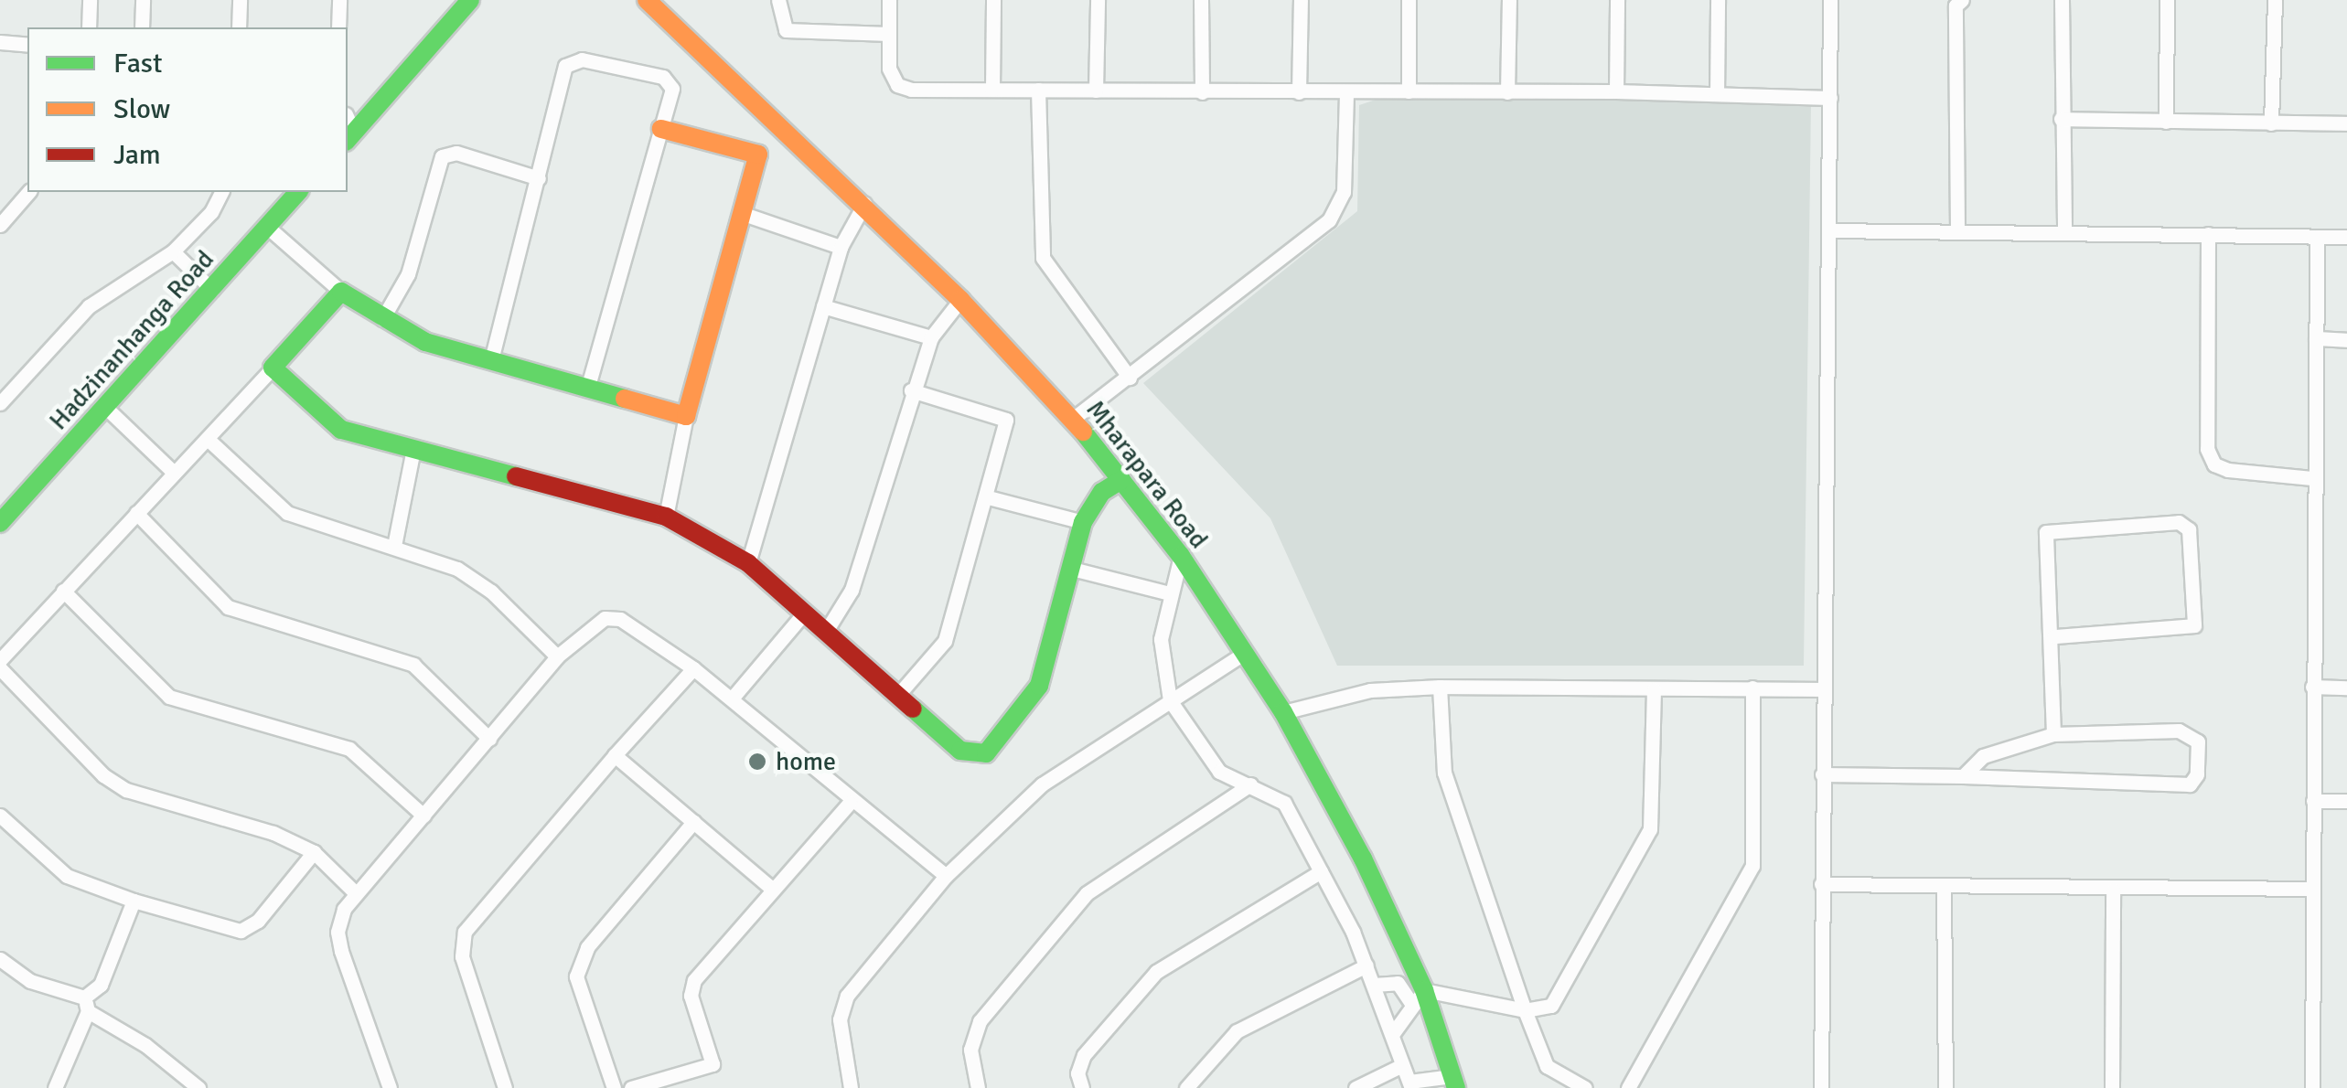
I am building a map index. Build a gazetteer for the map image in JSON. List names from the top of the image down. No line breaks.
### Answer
{"streets":{"street":["Hadzinanhanga Road","Mharapara Road"]},"places":["home"],"legend":["Fast","Slow","Jam"]}
